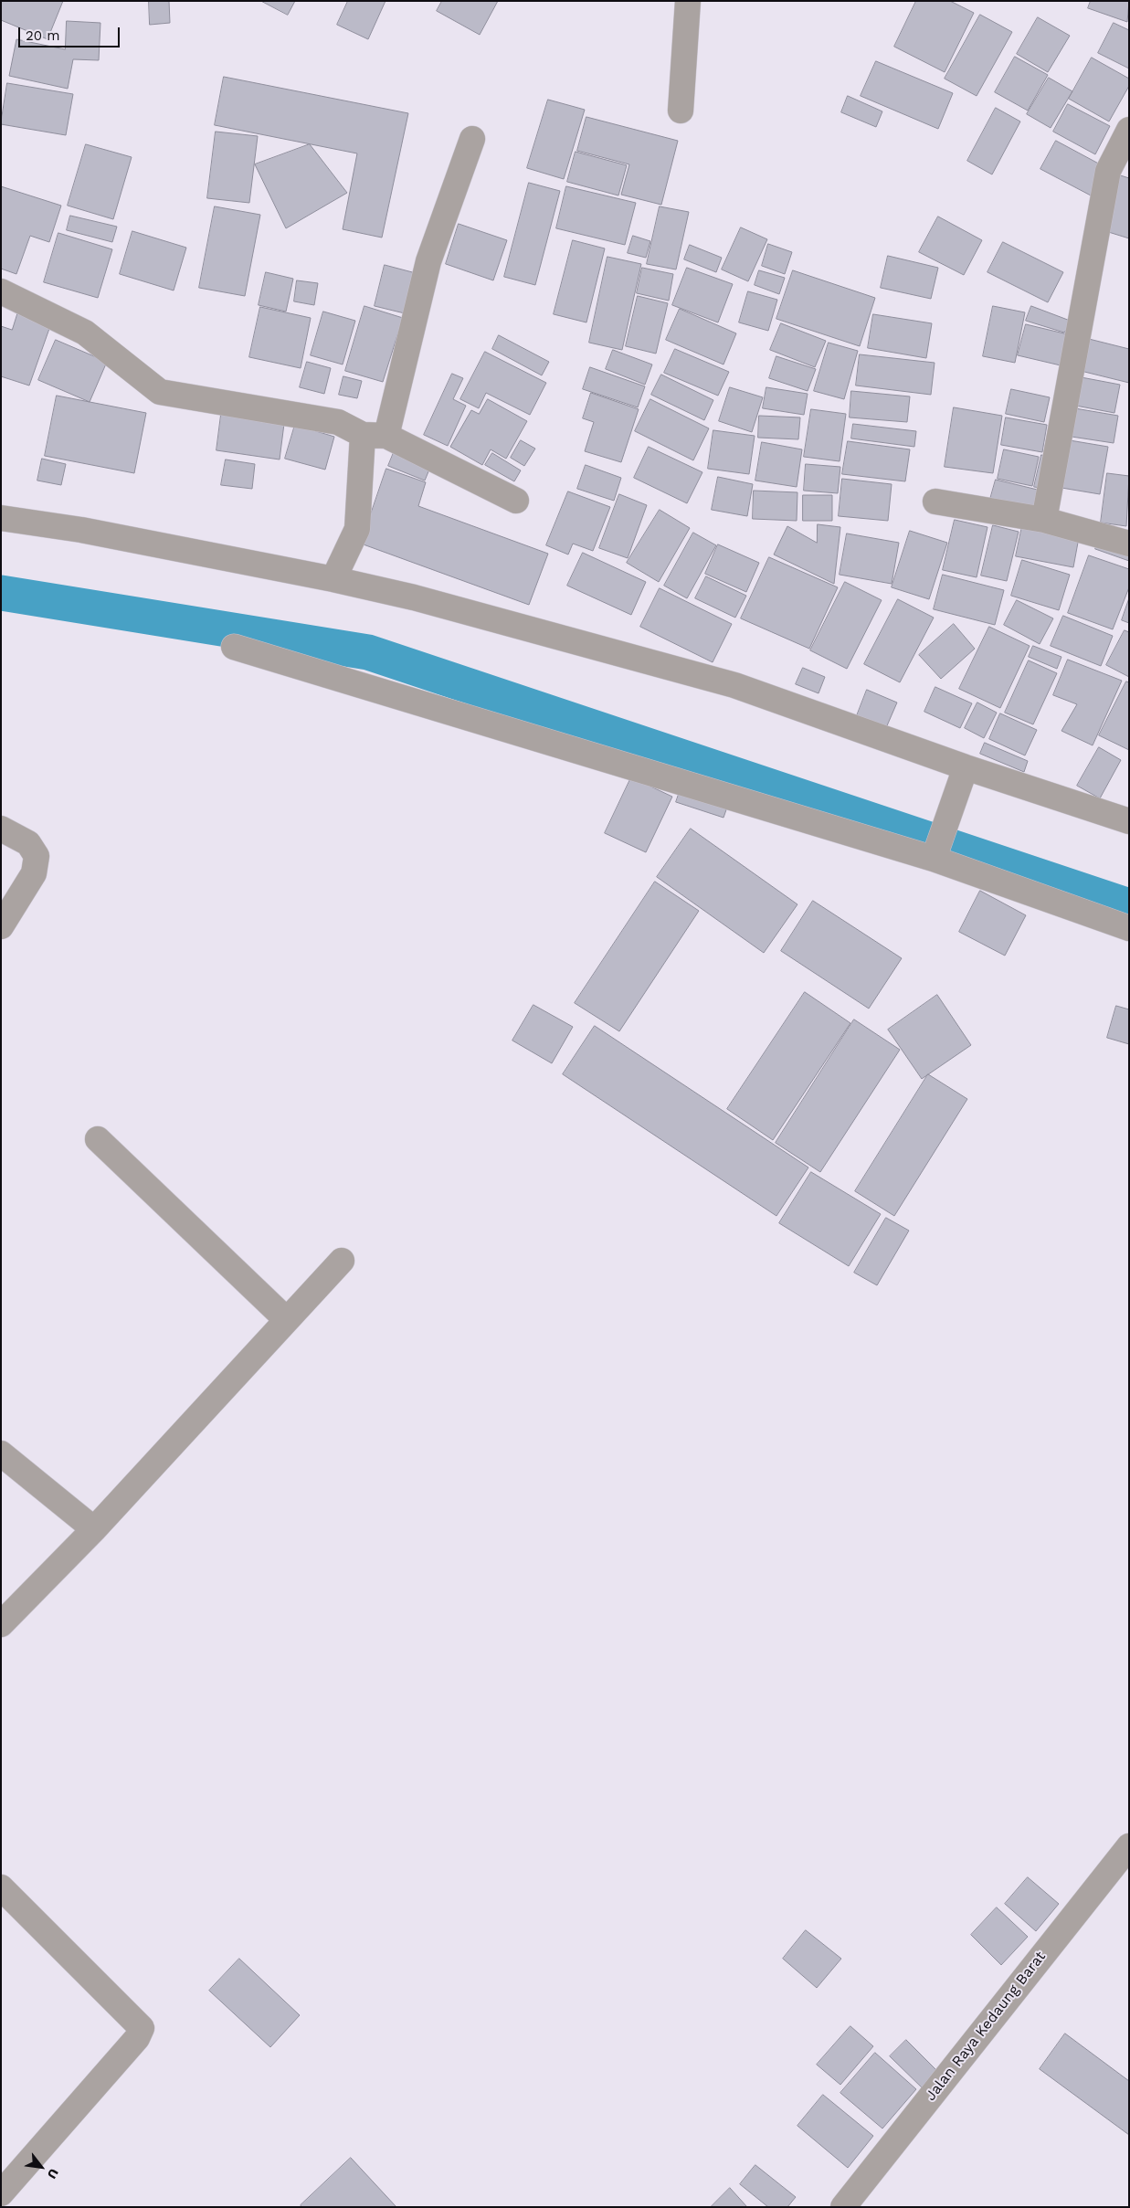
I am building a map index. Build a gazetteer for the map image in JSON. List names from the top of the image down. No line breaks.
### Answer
{"streets":{"street":["Jalan Raya Kedaung Barat"]},"scale_bar":"20 m","north":"bottom right"}
